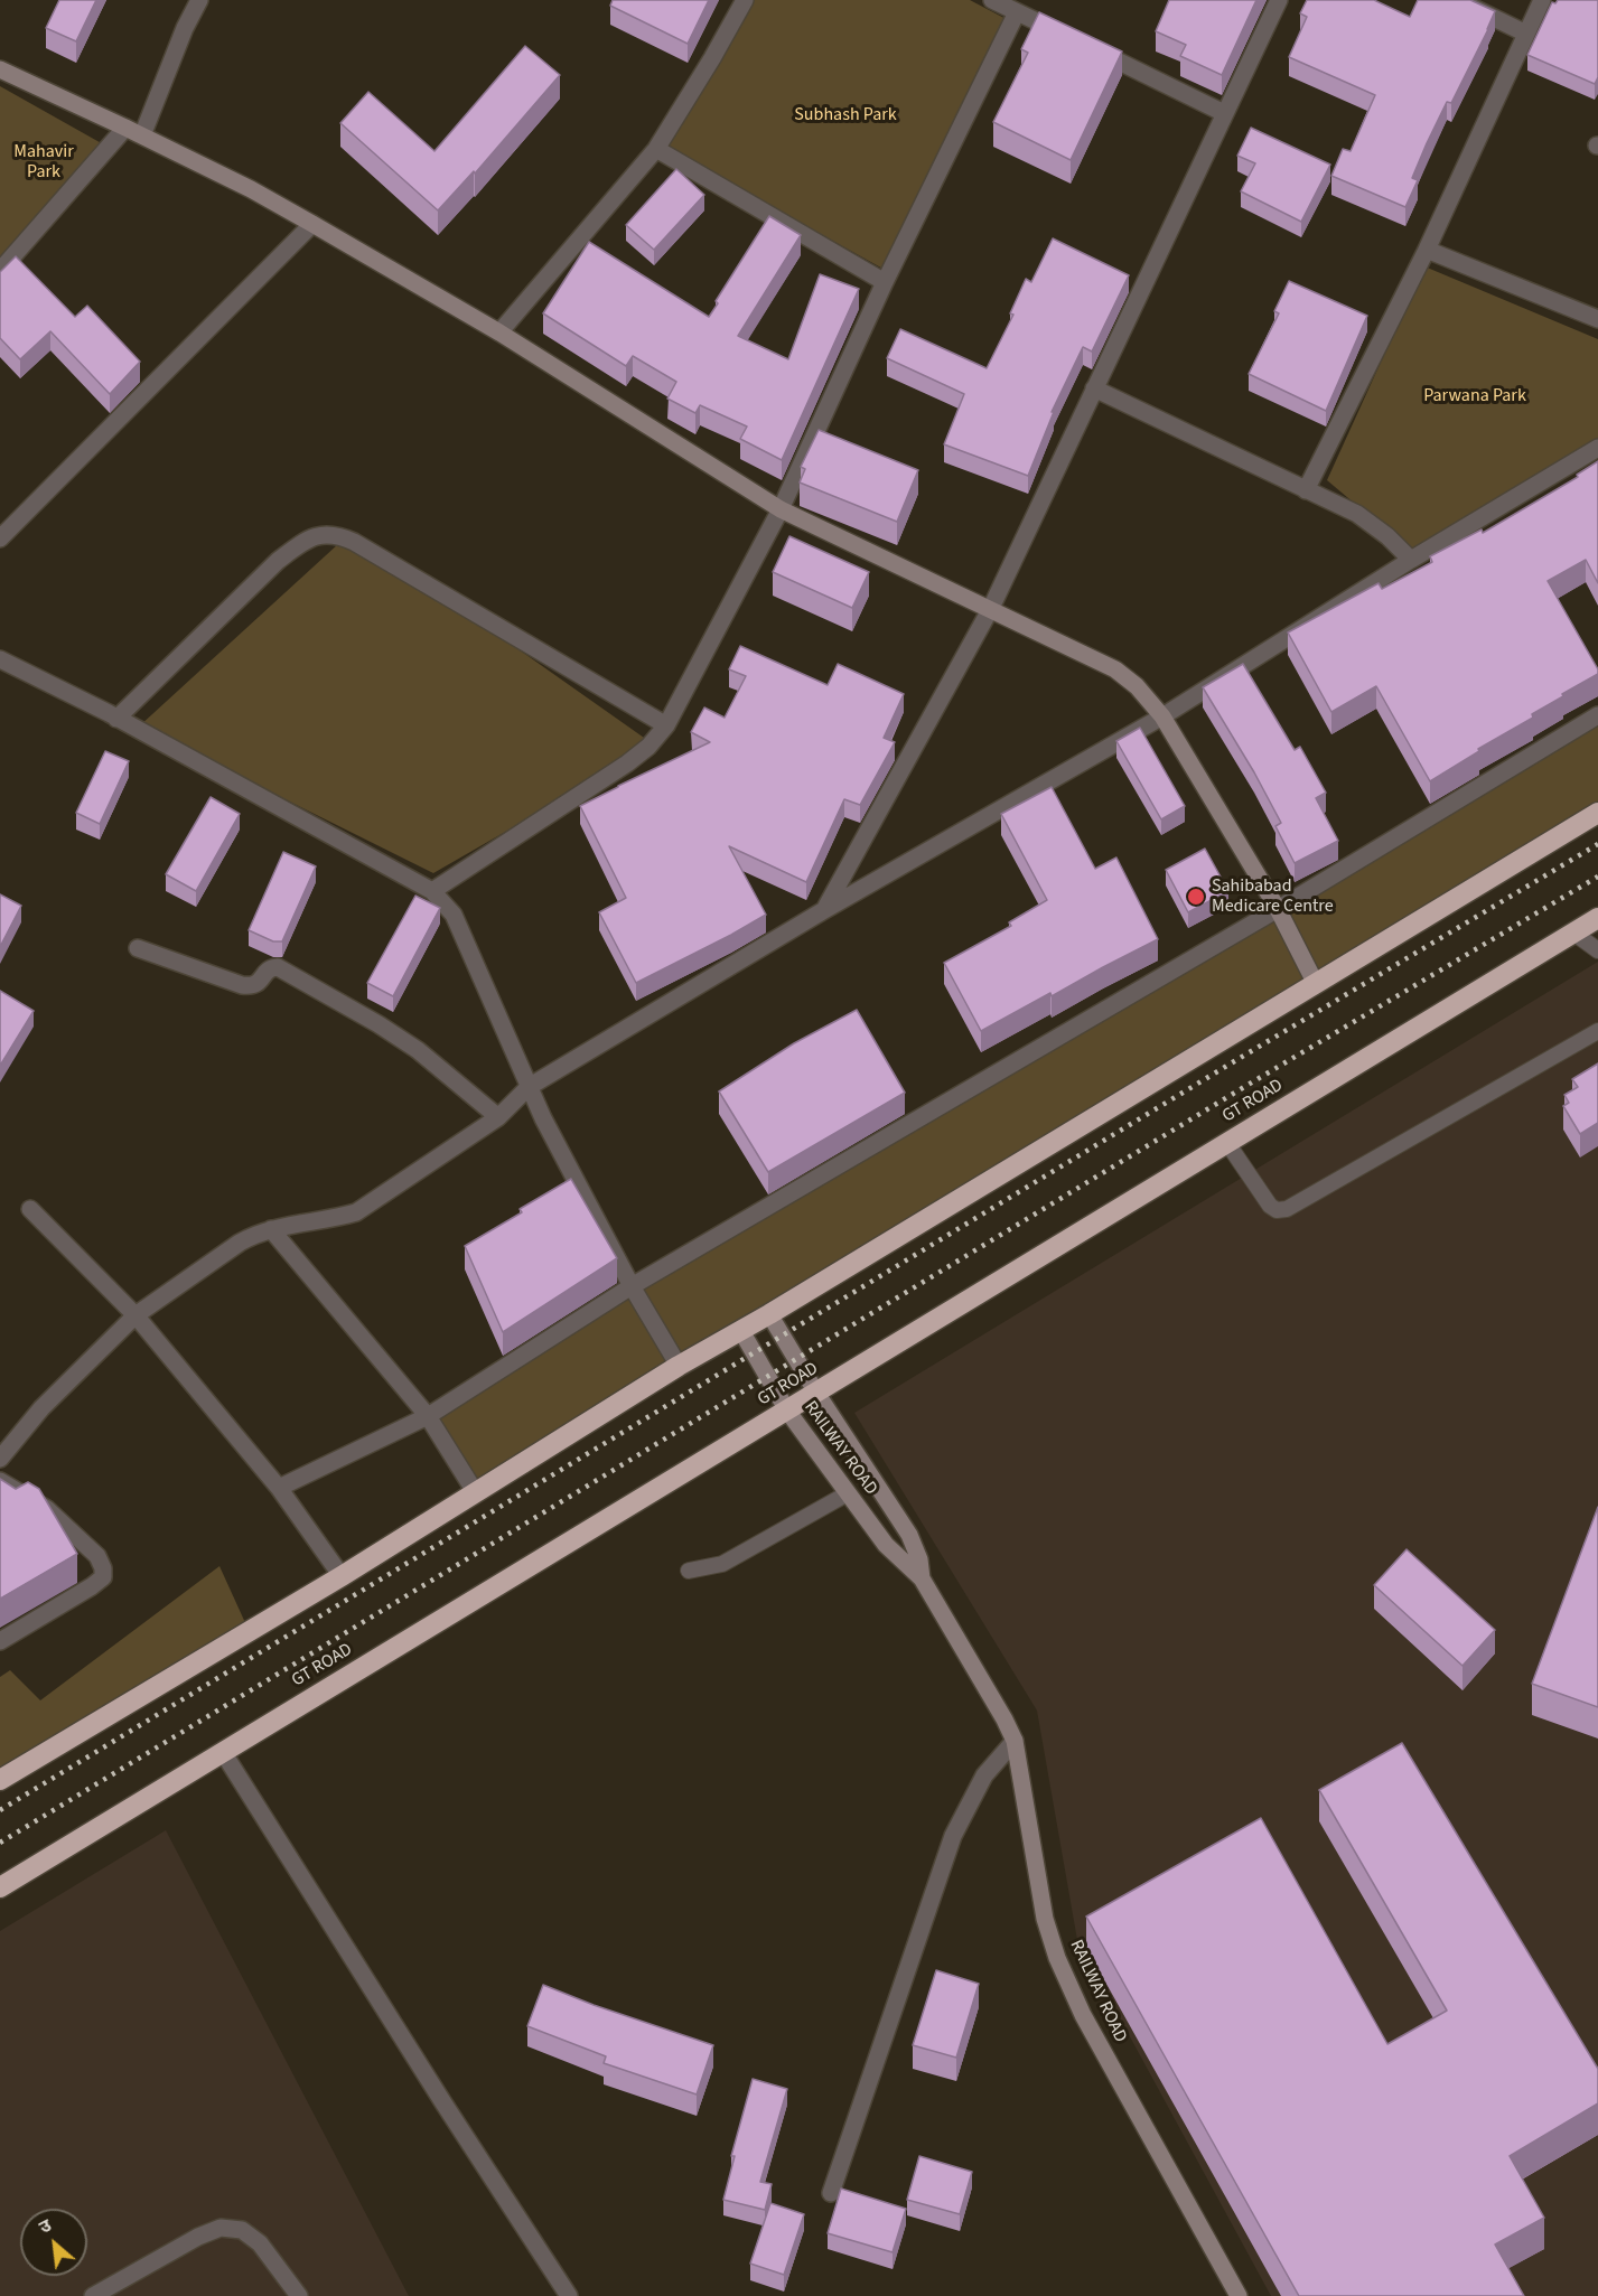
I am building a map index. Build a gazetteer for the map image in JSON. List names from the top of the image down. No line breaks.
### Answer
{"streets":{"highway":["GT ROAD"],"street":["RAILWAY ROAD"]},"crossings":[["GT ROAD","RAILWAY ROAD"]],"parks":["Subhash Park","Mahavir Park","Parwana Park"],"places":["Sahibabad Medicare Centre"],"north":"top left"}
